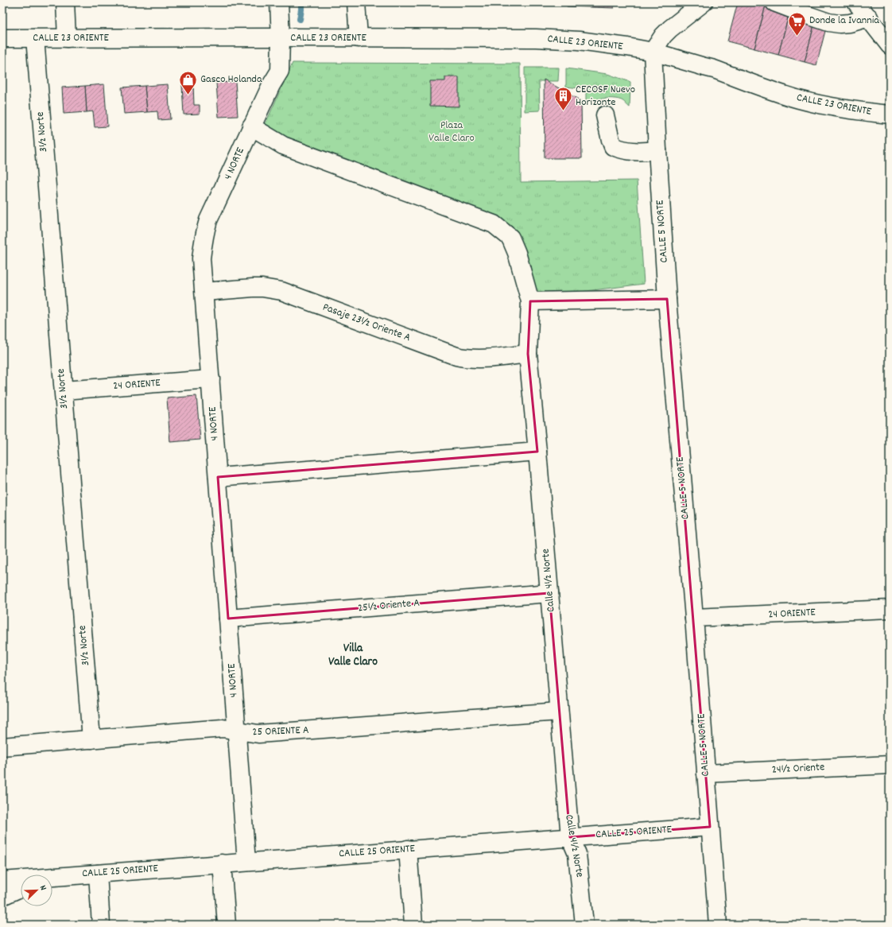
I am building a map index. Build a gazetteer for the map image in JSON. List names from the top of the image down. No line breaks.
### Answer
{"streets":{"street":["CALLE 23 ORIENTE","3½ Norte","4 NORTE","CALLE 5 NORTE","Pasaje 23½ Oriente A","24 ORIENTE","Calle 4½ Norte","25½ Oriente A","25 ORIENTE A","24½ Oriente","CALLE 25 ORIENTE"]},"crossings":[["CALLE 23 ORIENTE","3½ Norte"],["CALLE 23 ORIENTE","4 NORTE"],["CALLE 23 ORIENTE","CALLE 5 NORTE"],["3½ Norte","24 ORIENTE"],["3½ Norte","25 ORIENTE A"],["4 NORTE","Pasaje 23½ Oriente A"],["4 NORTE","24 ORIENTE"],["4 NORTE","Calle 4½ Norte"],["4 NORTE","25½ Oriente A"],["4 NORTE","25 ORIENTE A"],["4 NORTE","CALLE 25 ORIENTE"],["CALLE 5 NORTE","24 ORIENTE"],["CALLE 5 NORTE","24½ Oriente"],["CALLE 5 NORTE","CALLE 25 ORIENTE"],["Pasaje 23½ Oriente A","Calle 4½ Norte"],["Calle 4½ Norte","25½ Oriente A"],["Calle 4½ Norte","25 ORIENTE A"],["Calle 4½ Norte","CALLE 25 ORIENTE"]],"districts":["Villa Valle Claro"],"parks":["Plaza Valle Claro"],"places":{"supermarket":["Donde la Ivannia"],"shop":["Gasco Holanda"],"building":["CECOSF Nuevo Horizonte"]},"north":"top right"}
